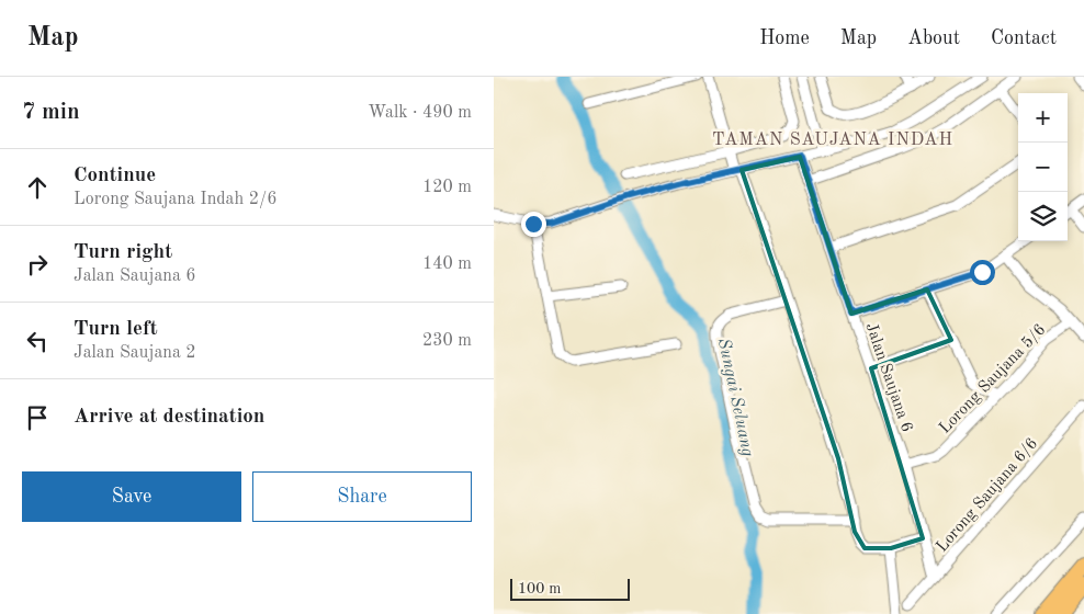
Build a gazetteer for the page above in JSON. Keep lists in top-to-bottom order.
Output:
{
  "streets": {
    "street": ["Jalan Saujana 6", "Lorong Saujana 5/6", "Lorong Saujana 6/6"]
  },
  "crossings": [
    ["Jalan Saujana 6", "Lorong Saujana 5/6"],
    ["Jalan Saujana 6", "Lorong Saujana 6/6"]
  ],
  "districts": ["TAMAN SAUJANA INDAH"],
  "water": ["Sungai Seluang"],
  "scale_bar": "100 m",
  "page": {
    "header": "Map",
    "nav": [
      "Home",
      "Map",
      "About",
      "Contact"
    ],
    "heading": ["7 min", "Walk · 490 m"],
    "map_buttons": ["+", "−"],
    "list": [
      ["Continue", "Lorong Saujana Indah 2/6", "120 m"],
      ["Turn right", "Jalan Saujana 6", "140 m"],
      ["Turn left", "Jalan Saujana 2", "230 m"],
      "Arrive at destination"
    ],
    "buttons": ["Save", "Share"],
    "scale": "100 m"
  }
}
